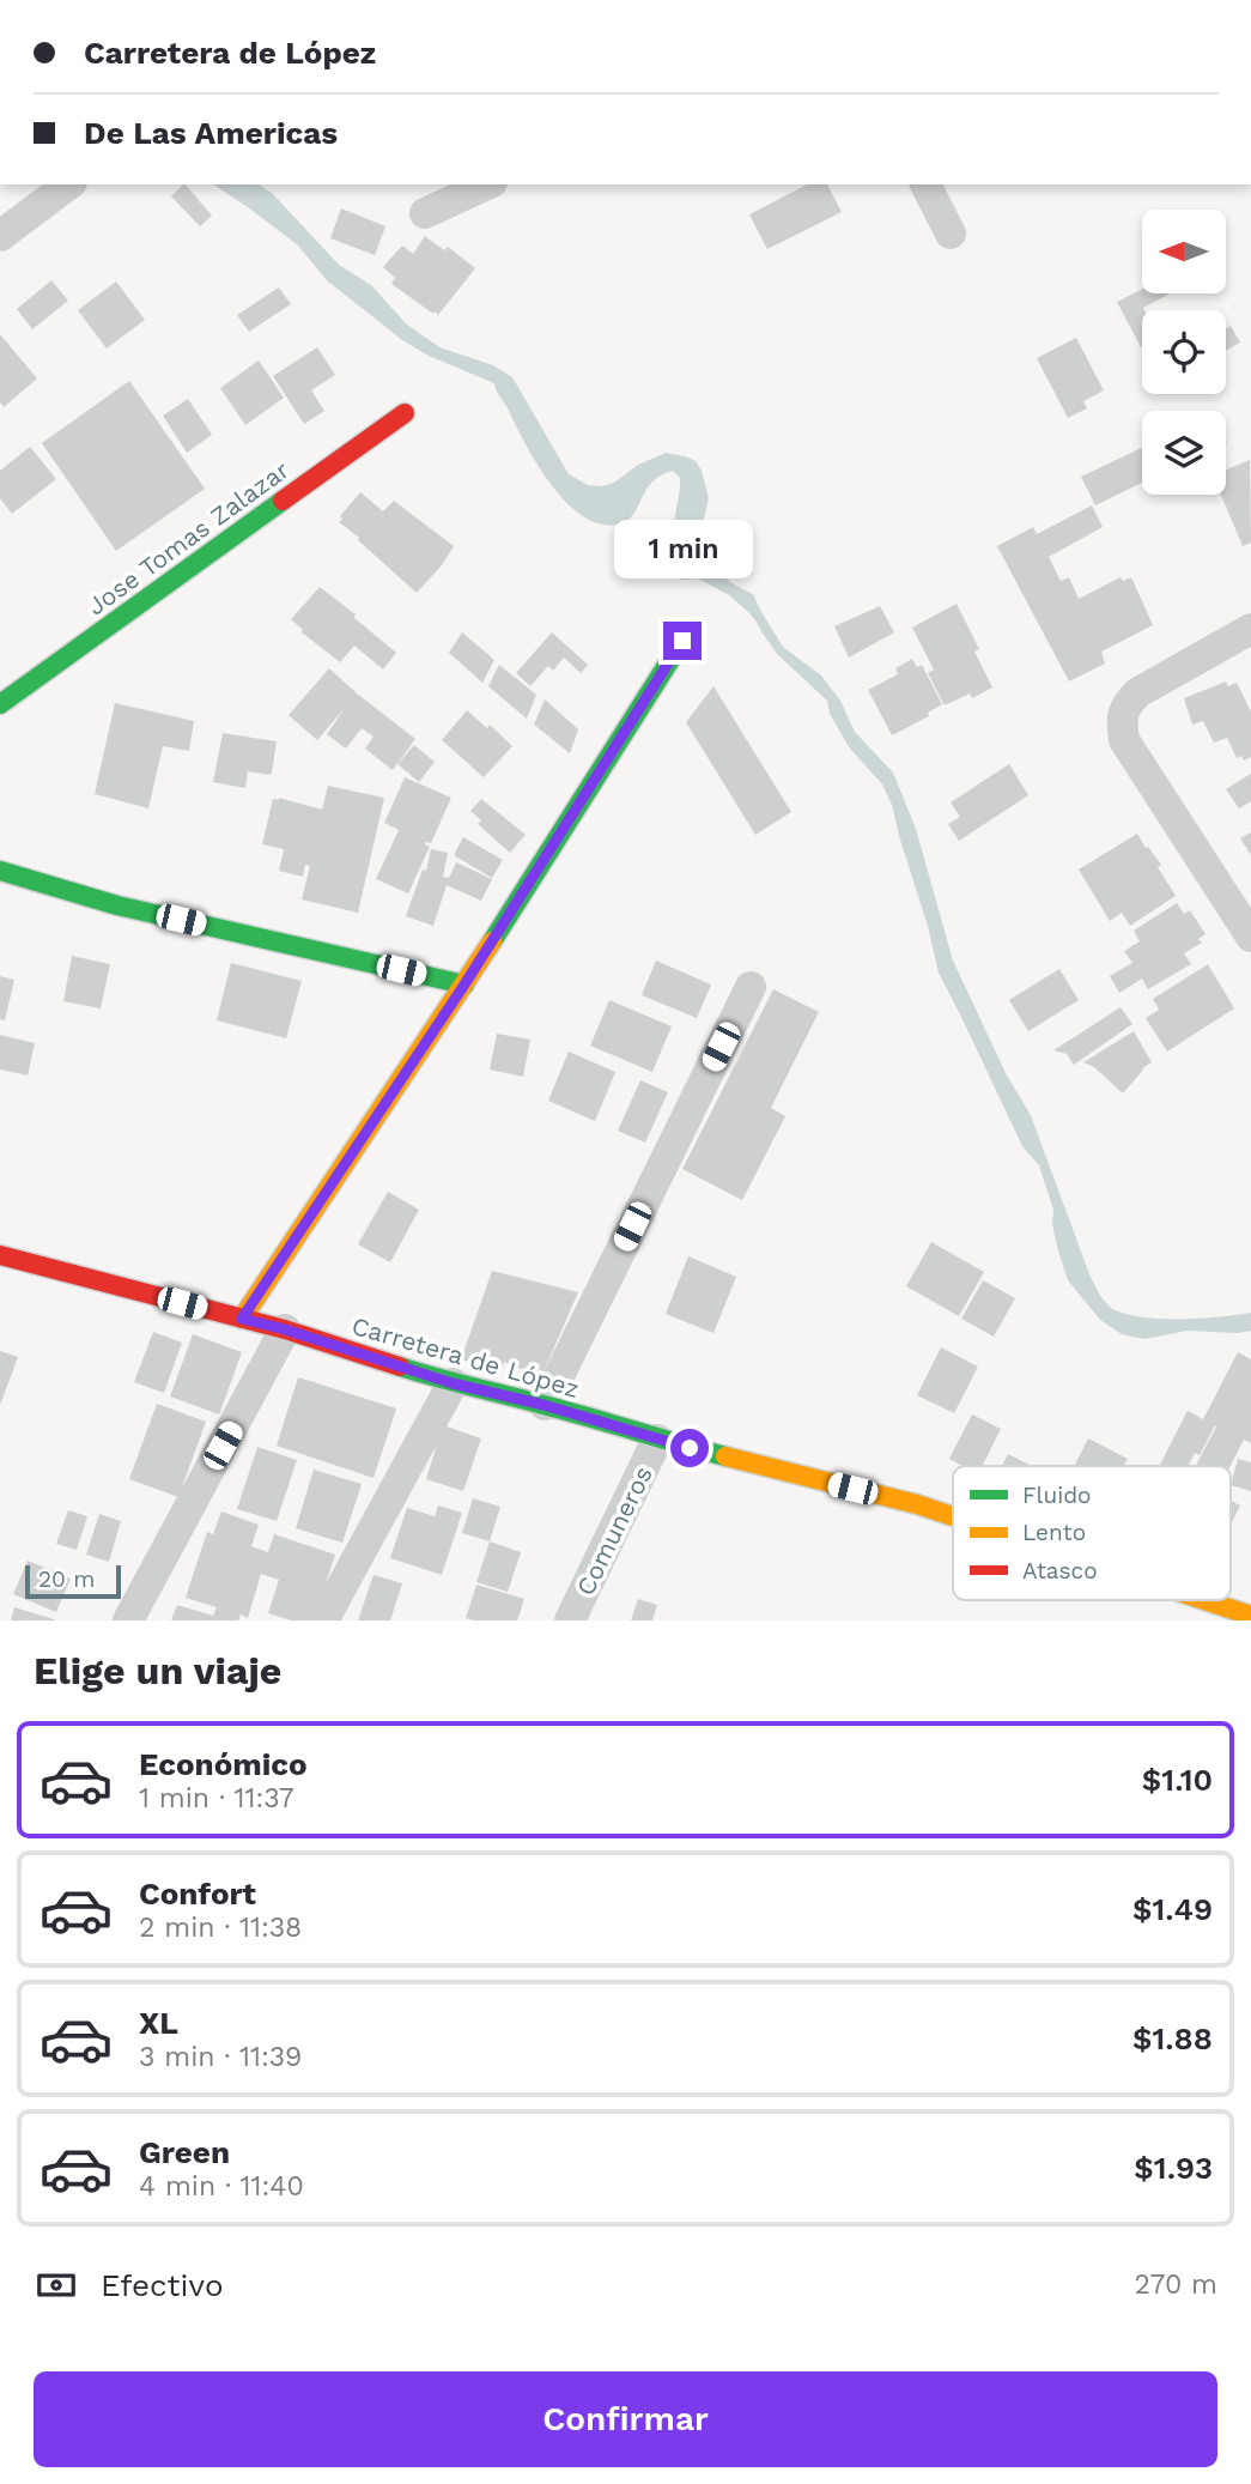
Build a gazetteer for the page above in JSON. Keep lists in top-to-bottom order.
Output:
{
  "streets": {
    "street": ["Jose Tomas Zalazar", "Carretera de López", "Comuneros"]
  },
  "crossings": [
    ["Carretera de López", "Comuneros"]
  ],
  "legend": ["Fluido", "Lento", "Atasco"],
  "scale_bar": "20 m",
  "north": "left",
  "page": {
    "banner": ["Carretera de López", "De Las Americas"],
    "bubble": "1 min",
    "scale": "20 m",
    "heading": "Elige un viaje",
    "list": [
      {
        "name": "Económico",
        "note": "1 min · 11:37",
        "value": "$1.10"
      },
      {
        "name": "Confort",
        "note": "2 min · 11:38",
        "value": "$1.49"
      },
      {
        "name": "XL",
        "note": "3 min · 11:39",
        "value": "$1.88"
      },
      {
        "name": "Green",
        "note": "4 min · 11:40",
        "value": "$1.93"
      }
    ],
    "pay": ["Efectivo", "270 m"],
    "buttons": "Confirmar"
  }
}
